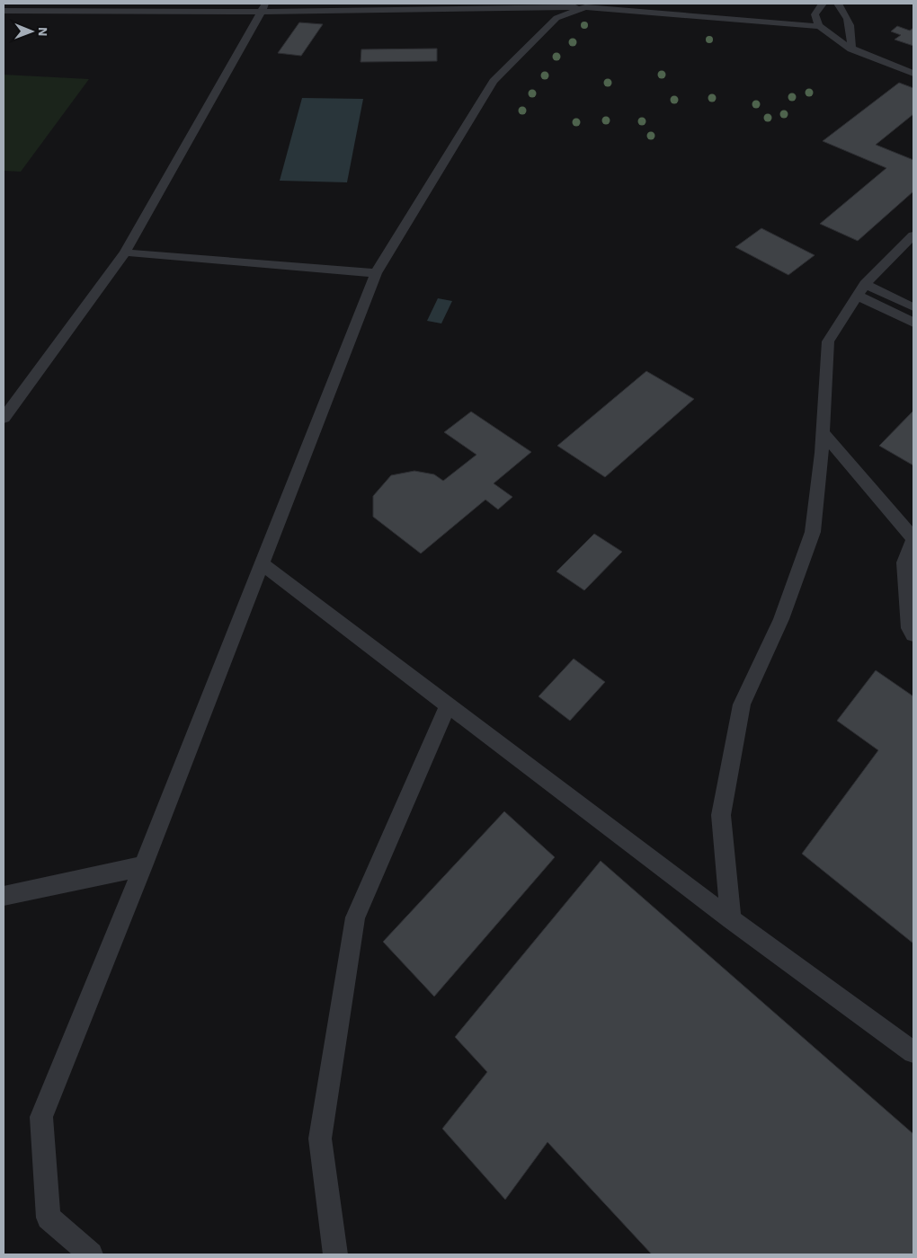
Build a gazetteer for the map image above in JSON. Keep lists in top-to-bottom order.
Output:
{
  "north": "right"
}
